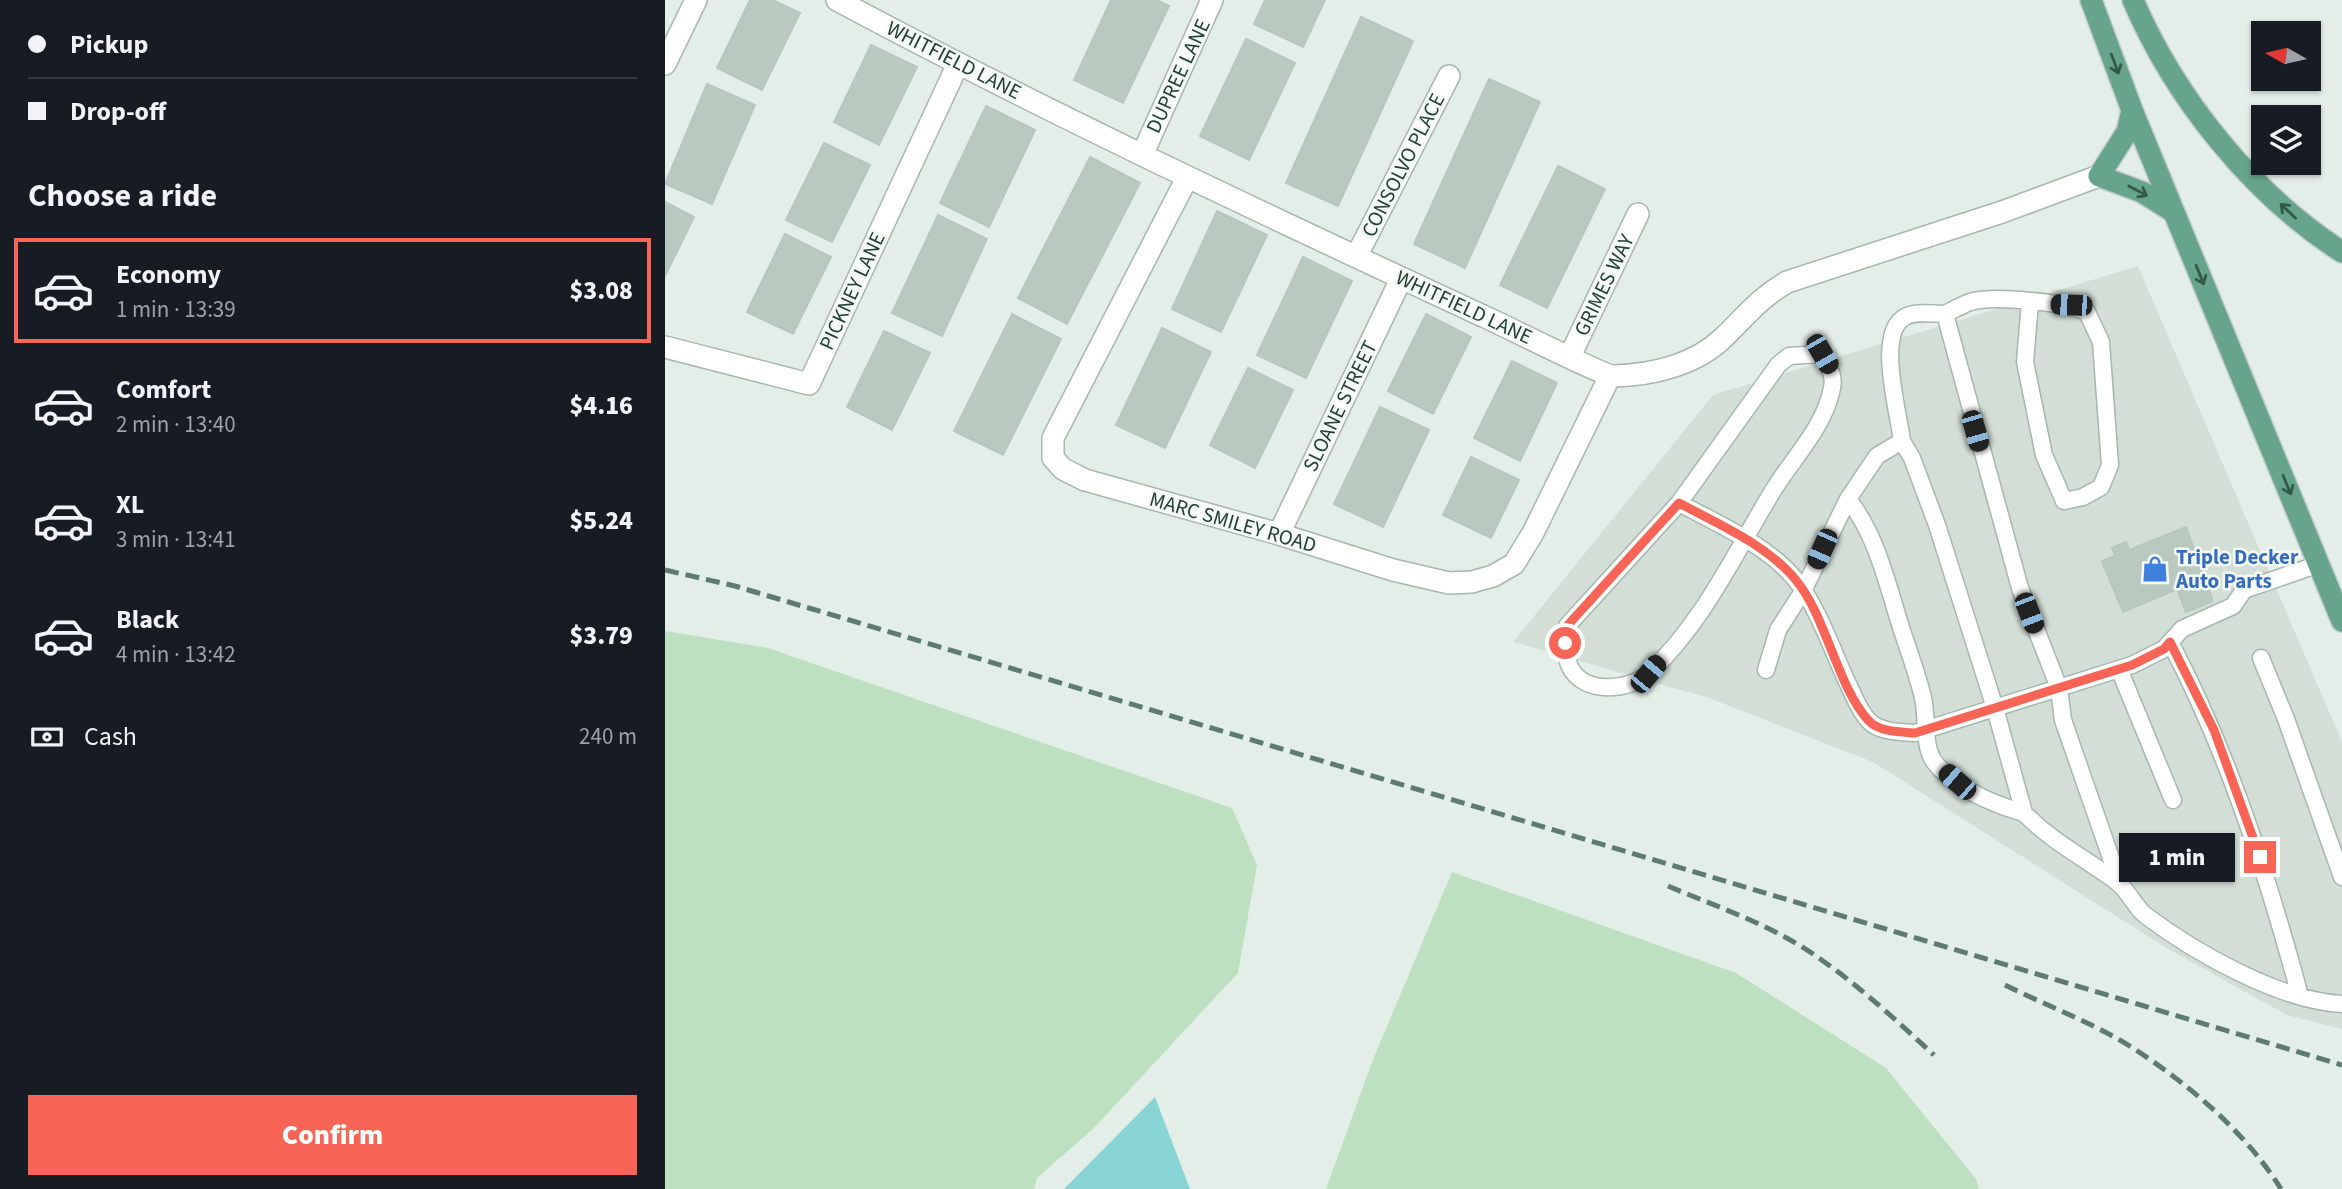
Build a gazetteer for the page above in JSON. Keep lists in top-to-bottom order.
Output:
{
  "streets": {
    "street": [
      "WHITFIELD LANE",
      "DUPREE LANE",
      "CONSOLVO PLACE",
      "GRIMES WAY",
      "PICKNEY LANE",
      "SLOANE STREET",
      "MARC SMILEY ROAD"
    ]
  },
  "crossings": [
    ["WHITFIELD LANE", "DUPREE LANE"],
    ["WHITFIELD LANE", "CONSOLVO PLACE"],
    ["WHITFIELD LANE", "GRIMES WAY"],
    ["WHITFIELD LANE", "PICKNEY LANE"],
    ["WHITFIELD LANE", "SLOANE STREET"],
    ["WHITFIELD LANE", "MARC SMILEY ROAD"],
    ["SLOANE STREET", "MARC SMILEY ROAD"]
  ],
  "places": {
    "shop": ["Triple Decker Auto Parts"]
  },
  "north": "left",
  "page": {
    "banner": ["Pickup", "Drop-off"],
    "heading": "Choose a ride",
    "list": [
      {
        "name": "Economy",
        "note": "1 min · 13:39",
        "value": "$3.08"
      },
      {
        "name": "Comfort",
        "note": "2 min · 13:40",
        "value": "$4.16"
      },
      {
        "name": "XL",
        "note": "3 min · 13:41",
        "value": "$5.24"
      },
      {
        "name": "Black",
        "note": "4 min · 13:42",
        "value": "$3.79"
      }
    ],
    "pay": ["Cash", "240 m"],
    "bubble": "1 min",
    "buttons": "Confirm"
  }
}
